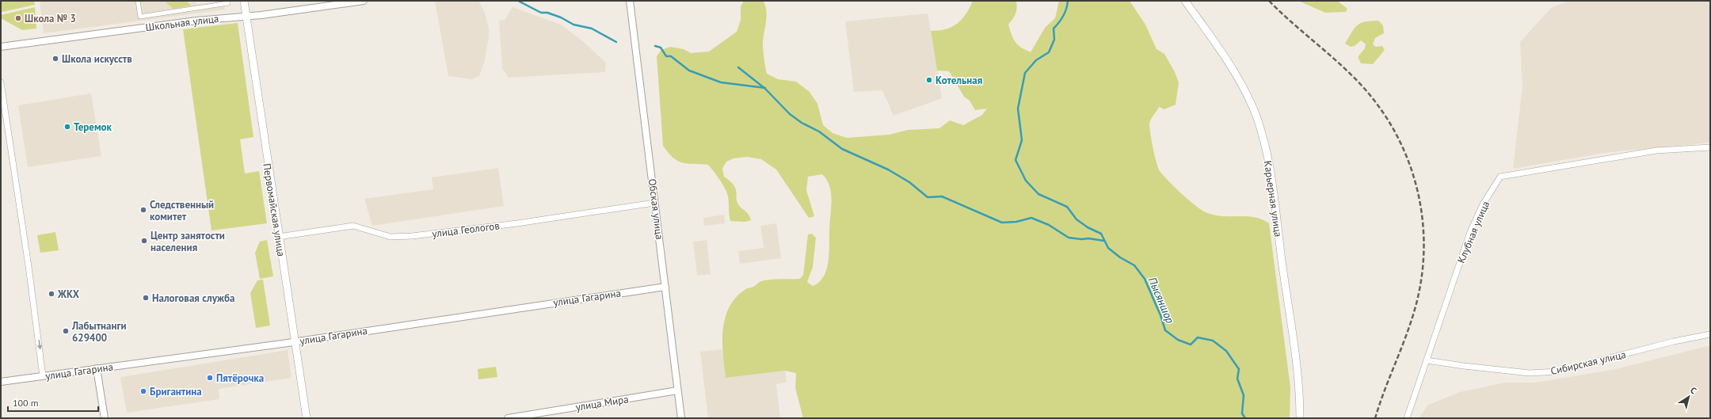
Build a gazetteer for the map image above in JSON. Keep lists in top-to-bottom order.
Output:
{
  "streets": {
    "main road": ["Карьерная улица", "Первомайская улица"],
    "street": [
      "Школьная улица",
      "Обская улица",
      "улица Геологов",
      "Клубная улица",
      "улица Гагарина",
      "Сибирская улица",
      "улица Мира"
    ]
  },
  "crossings": [
    ["Школьная улица", "Первомайская улица"],
    ["Обская улица", "улица Геологов"],
    ["Обская улица", "улица Гагарина"],
    ["Обская улица", "улица Мира"],
    ["Первомайская улица", "улица Геологов"],
    ["Первомайская улица", "улица Гагарина"],
    ["Клубная улица", "Сибирская улица"]
  ],
  "water": ["Пысяншор"],
  "places": [
    "Школа № 3",
    "Школа искусств",
    "Котельная",
    "Теремок",
    "Следственный комитет",
    "Центр занятости населения",
    "ЖКХ",
    "Налоговая служба",
    "Лабытнанги 629400",
    "Пятёрочка",
    "Бригантина"
  ],
  "scale_bar": "100 m",
  "north": "top right"
}
